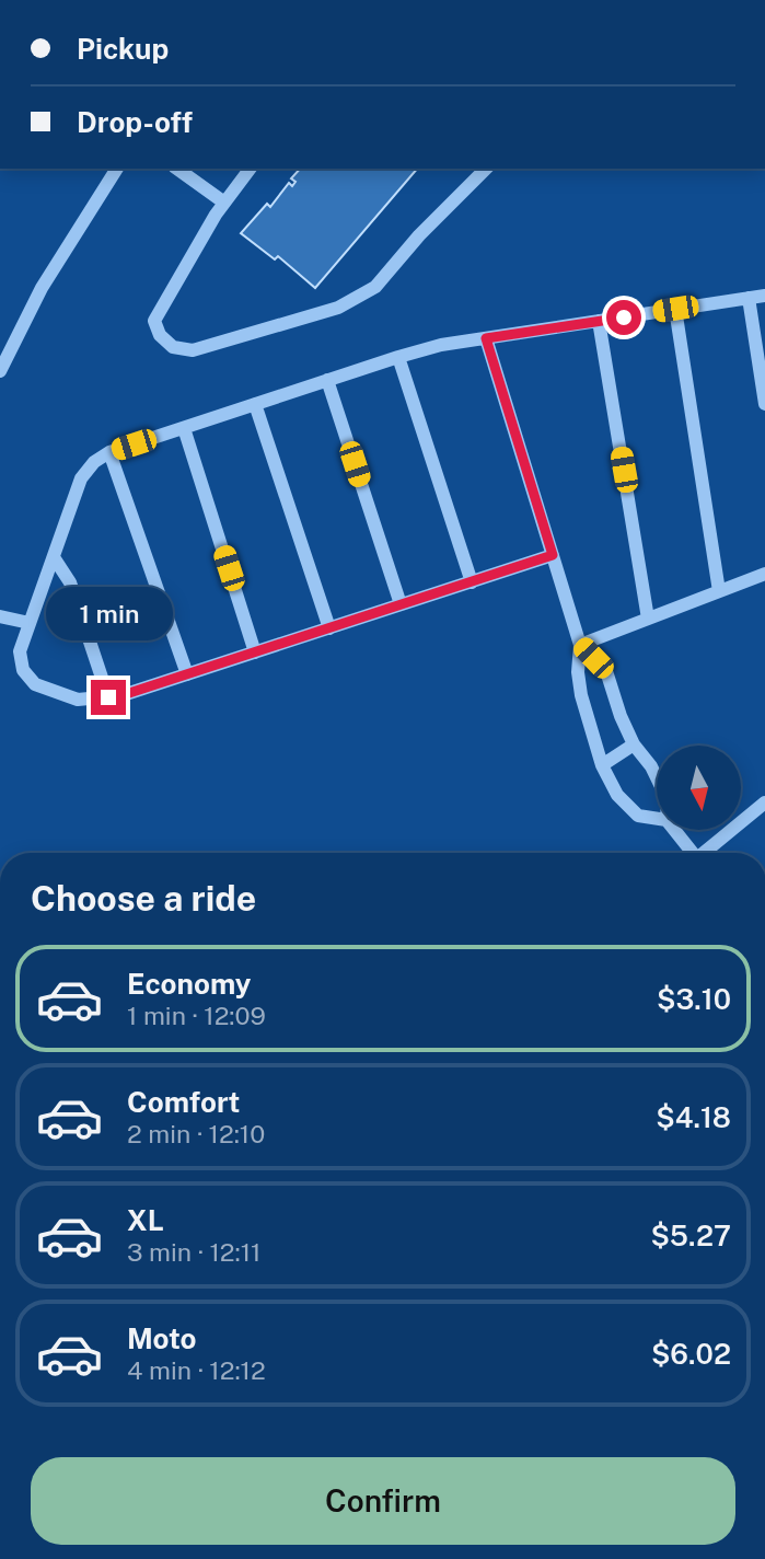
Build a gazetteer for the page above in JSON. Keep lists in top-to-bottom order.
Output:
{
  "north": "bottom",
  "page": {
    "banner": ["Pickup", "Drop-off"],
    "bubble": "1 min",
    "heading": "Choose a ride",
    "list": [
      {
        "name": "Economy",
        "note": "1 min · 12:09",
        "value": "$3.10"
      },
      {
        "name": "Comfort",
        "note": "2 min · 12:10",
        "value": "$4.18"
      },
      {
        "name": "XL",
        "note": "3 min · 12:11",
        "value": "$5.27"
      },
      {
        "name": "Moto",
        "note": "4 min · 12:12",
        "value": "$6.02"
      }
    ],
    "buttons": "Confirm"
  }
}
